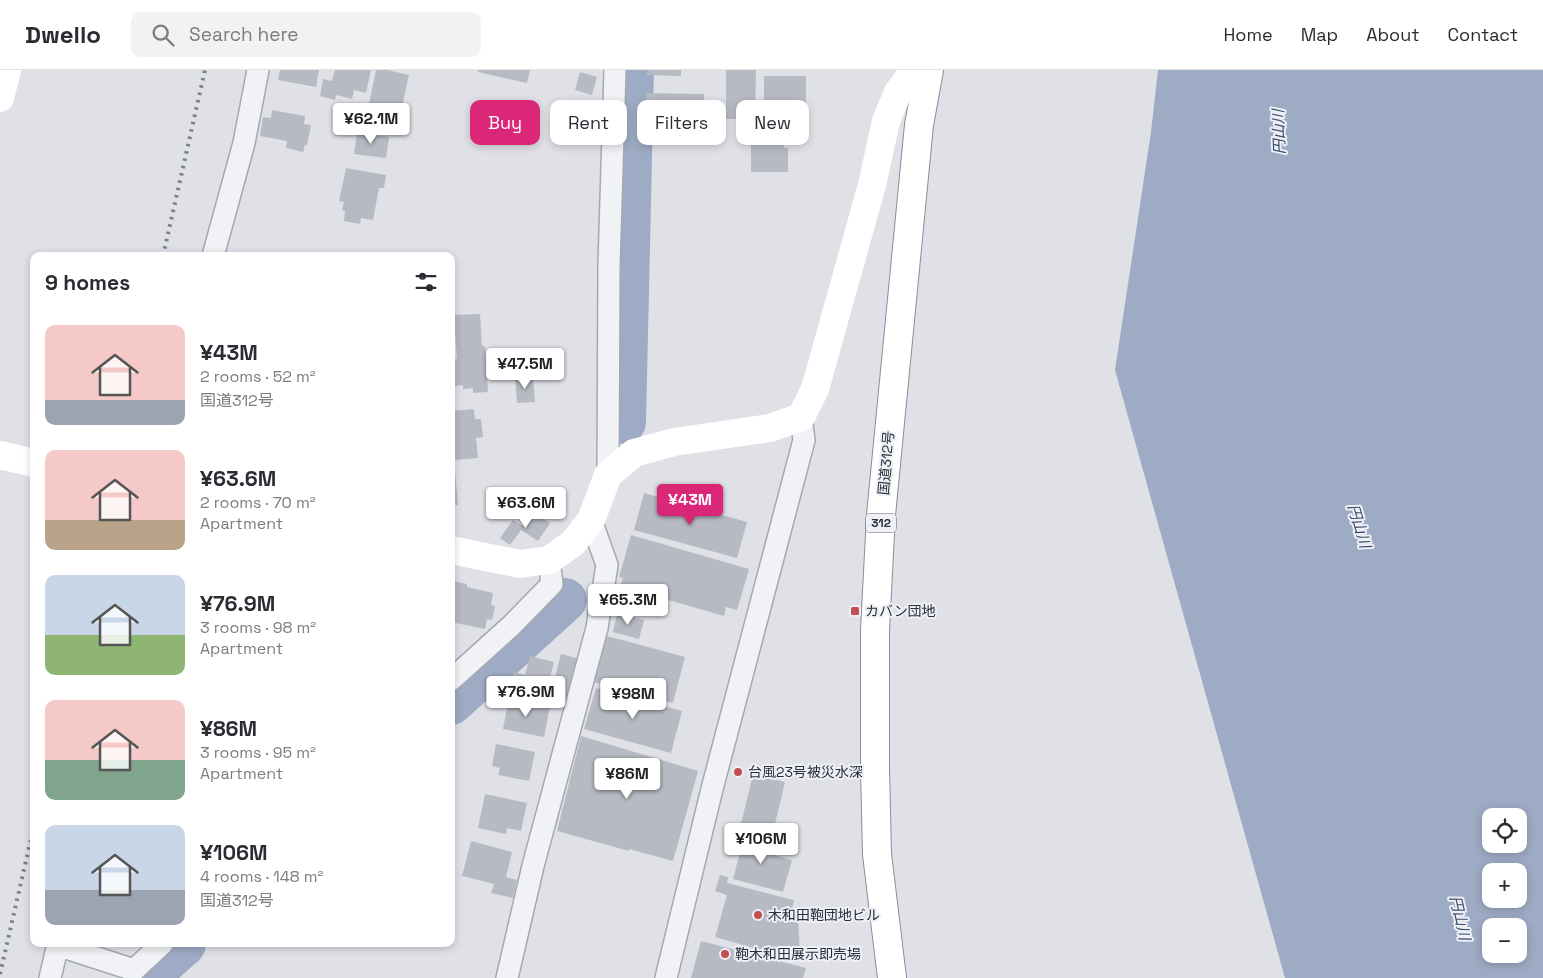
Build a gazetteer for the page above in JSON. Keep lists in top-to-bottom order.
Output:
{
  "streets": {
    "main road": ["国道312号", "312"]
  },
  "water": ["円山川"],
  "places": {
    "transit": ["カバン団地"],
    "other": ["台風23号被災水深", "木和田鞄団地ビル", "鞄木和田展示即売場"]
  },
  "page": {
    "header": "Dwello",
    "search": "Search here",
    "nav": [
      "Home",
      "Map",
      "About",
      "Contact"
    ],
    "chip": [
      "Buy",
      "Rent",
      "Filters",
      "New"
    ],
    "price": [
      "¥62.1M",
      "¥47.5M",
      "¥43M",
      "¥63.6M",
      "¥65.3M",
      "¥76.9M",
      "¥98M",
      "¥86M",
      "¥106M"
    ],
    "heading": "9 homes",
    "list": [
      {
        "name": "¥43M",
        "note": "2 rooms · 52 m² · 国道312号"
      },
      {
        "name": "¥63.6M",
        "note": "2 rooms · 70 m² · Apartment"
      },
      {
        "name": "¥76.9M",
        "note": "3 rooms · 98 m² · Apartment"
      },
      {
        "name": "¥86M",
        "note": "3 rooms · 95 m² · Apartment"
      },
      {
        "name": "¥106M",
        "note": "4 rooms · 148 m² · 国道312号"
      }
    ],
    "map_buttons": ["+", "−"]
  }
}
